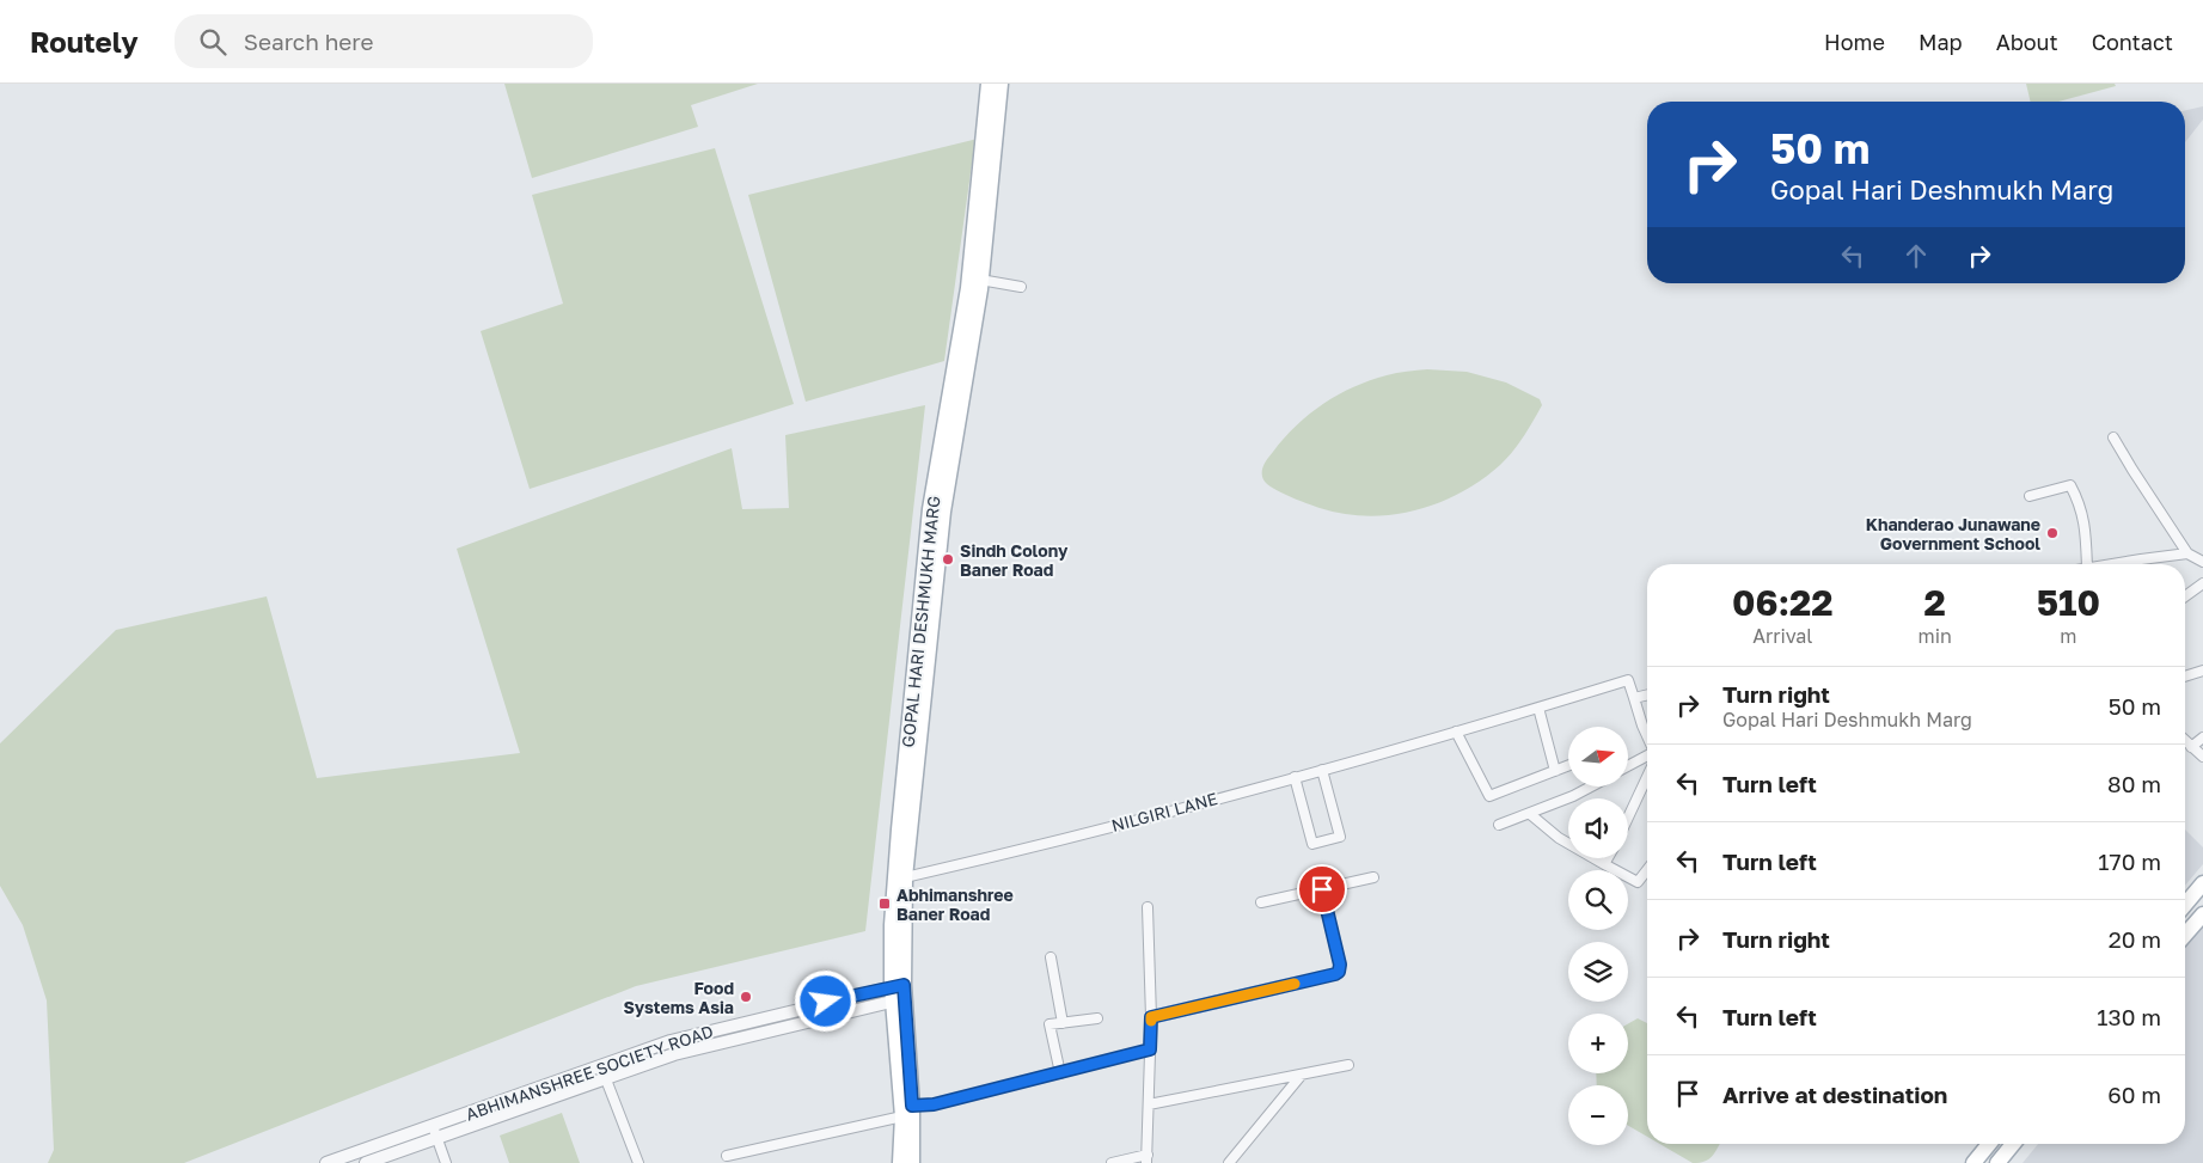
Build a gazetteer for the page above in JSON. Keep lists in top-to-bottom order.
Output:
{
  "streets": {
    "main road": ["GOPAL HARI DESHMUKH MARG"],
    "street": ["NILGIRI LANE", "ABHIMANSHREE SOCIETY ROAD"]
  },
  "crossings": [
    ["GOPAL HARI DESHMUKH MARG", "NILGIRI LANE"],
    ["GOPAL HARI DESHMUKH MARG", "ABHIMANSHREE SOCIETY ROAD"]
  ],
  "places": {
    "other": ["Khanderao Junawane Government School", "Sindh Colony Baner Road", "Food Systems Asia"],
    "transit": ["Abhimanshree Baner Road"]
  },
  "north": "right",
  "page": {
    "header": "Routely",
    "search": "Search here",
    "nav": [
      "Home",
      "Map",
      "About",
      "Contact"
    ],
    "turn": ["50 m", "Gopal Hari Deshmukh Marg"],
    "eta": [
      "06:22",
      "Arrival",
      "2",
      "min",
      "510",
      "m"
    ],
    "list": [
      {
        "name": "Turn right",
        "note": "Gopal Hari Deshmukh Marg",
        "value": "50 m"
      },
      {
        "name": "Turn left",
        "value": "80 m"
      },
      {
        "name": "Turn left",
        "value": "170 m"
      },
      {
        "name": "Turn right",
        "value": "20 m"
      },
      {
        "name": "Turn left",
        "value": "130 m"
      },
      {
        "name": "Arrive at destination",
        "value": "60 m"
      }
    ],
    "map_buttons": ["+", "−"]
  }
}
